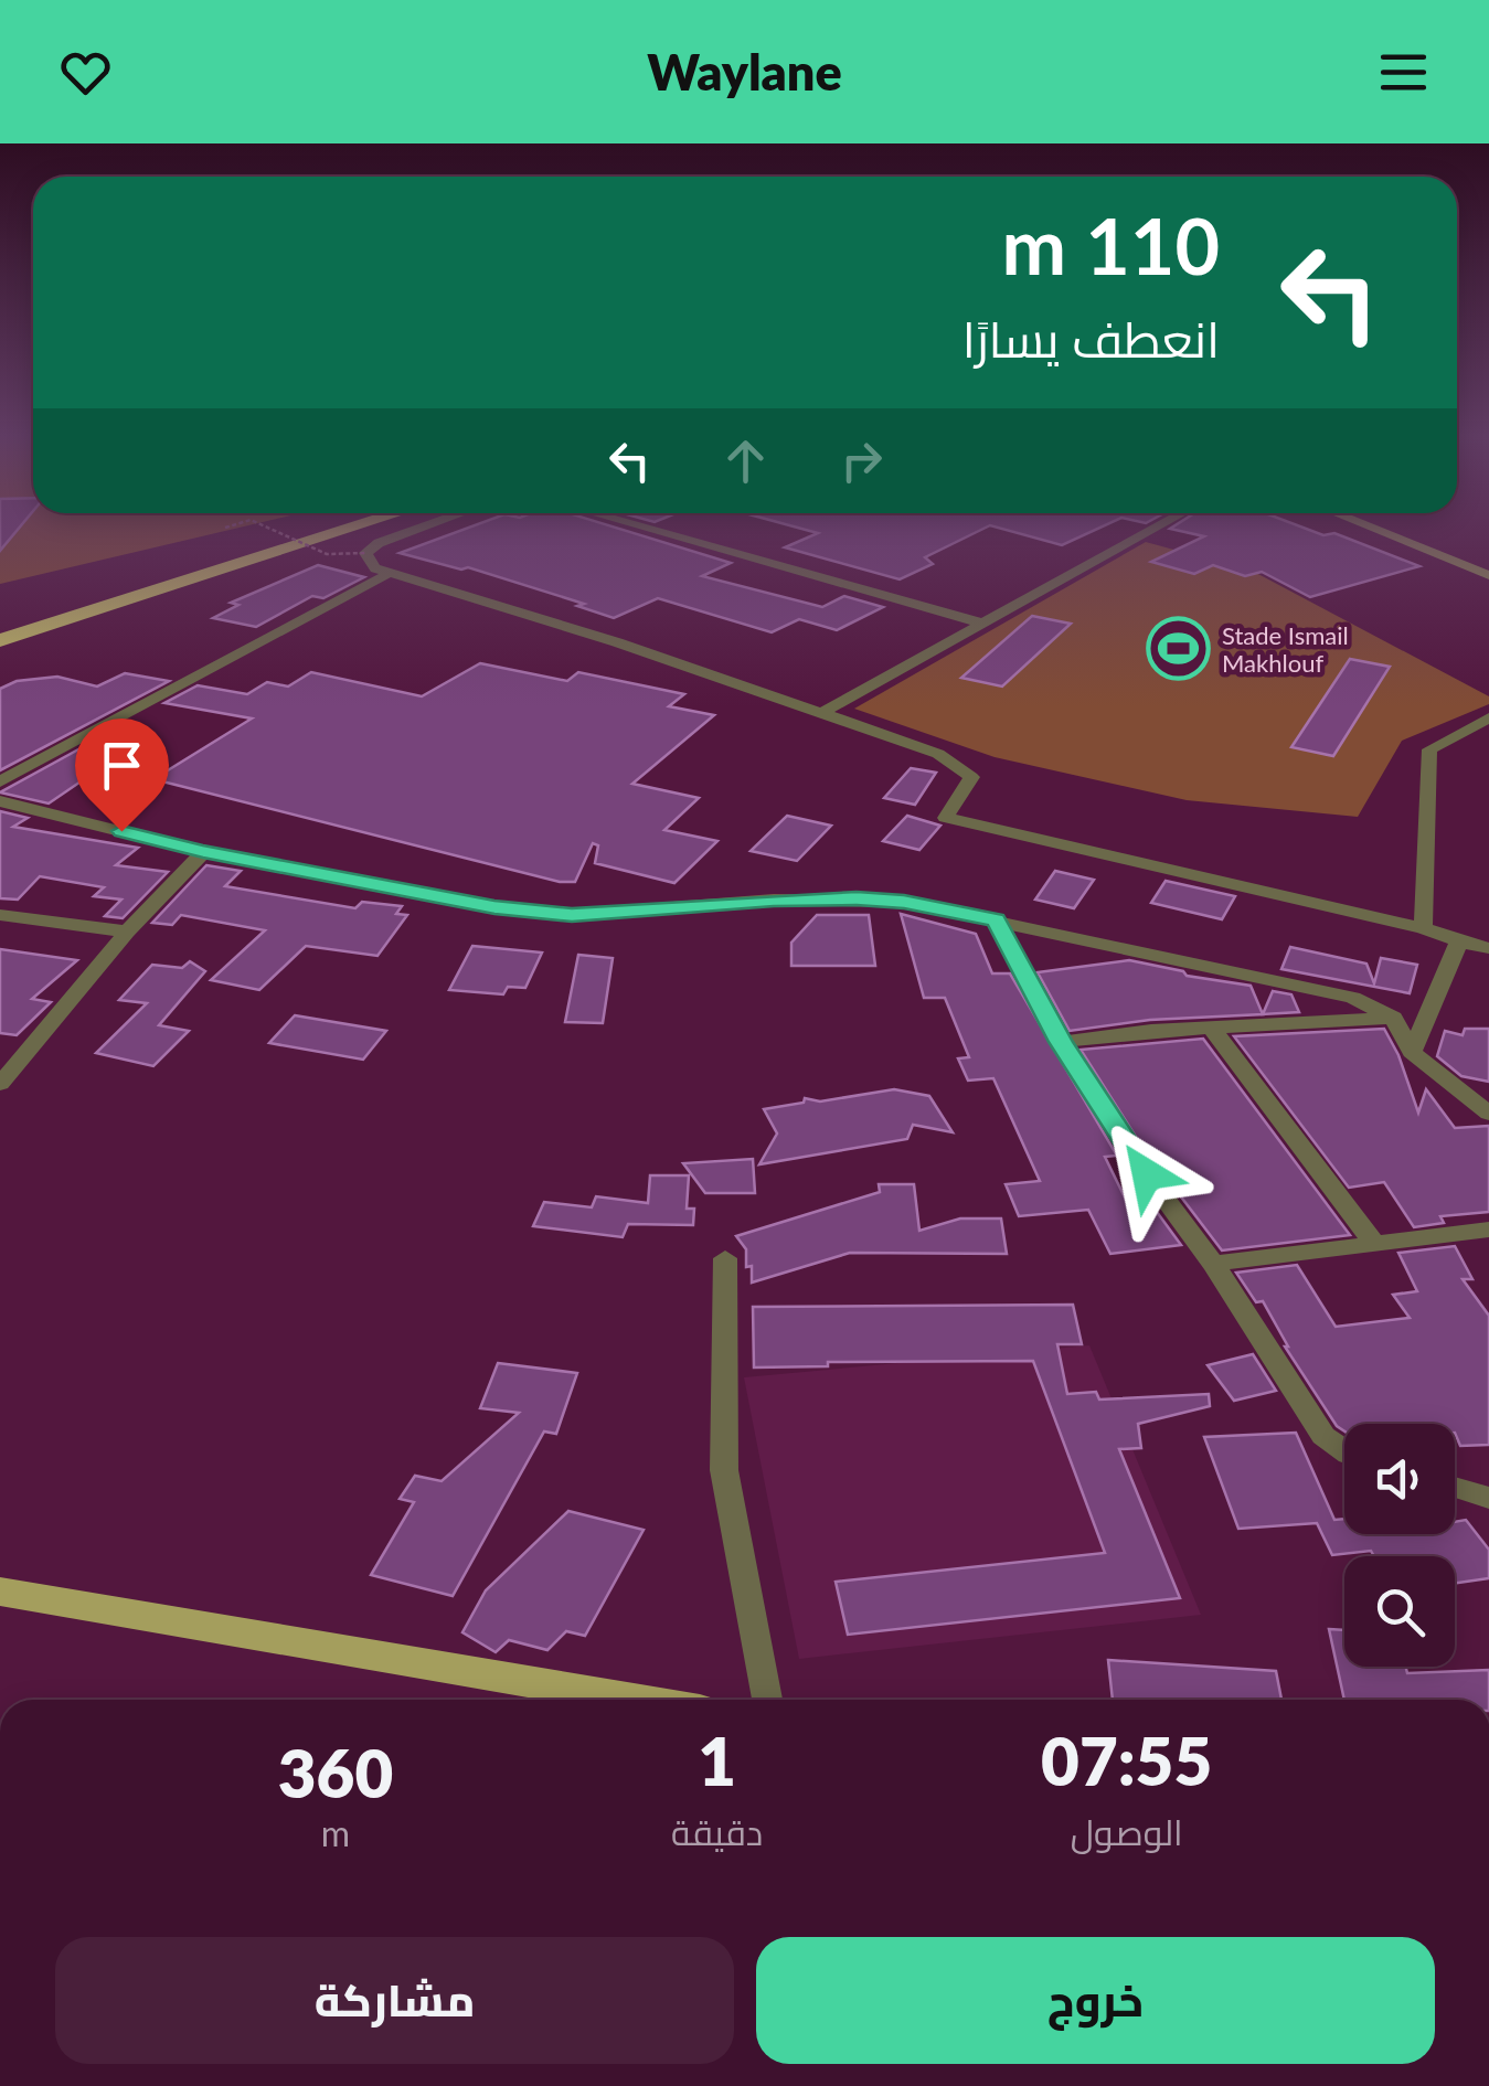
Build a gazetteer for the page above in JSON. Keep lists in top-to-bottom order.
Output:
{
  "places": {
    "sports": ["Stade Ismail Makhlouf"]
  },
  "page": {
    "header": "Waylane",
    "turn": ["110 m", "انعطف يسارًا"],
    "eta": [
      "07:55",
      "الوصول",
      "1",
      "دقيقة",
      "360",
      "m"
    ],
    "buttons": ["خروج", "مشاركة"]
  }
}
